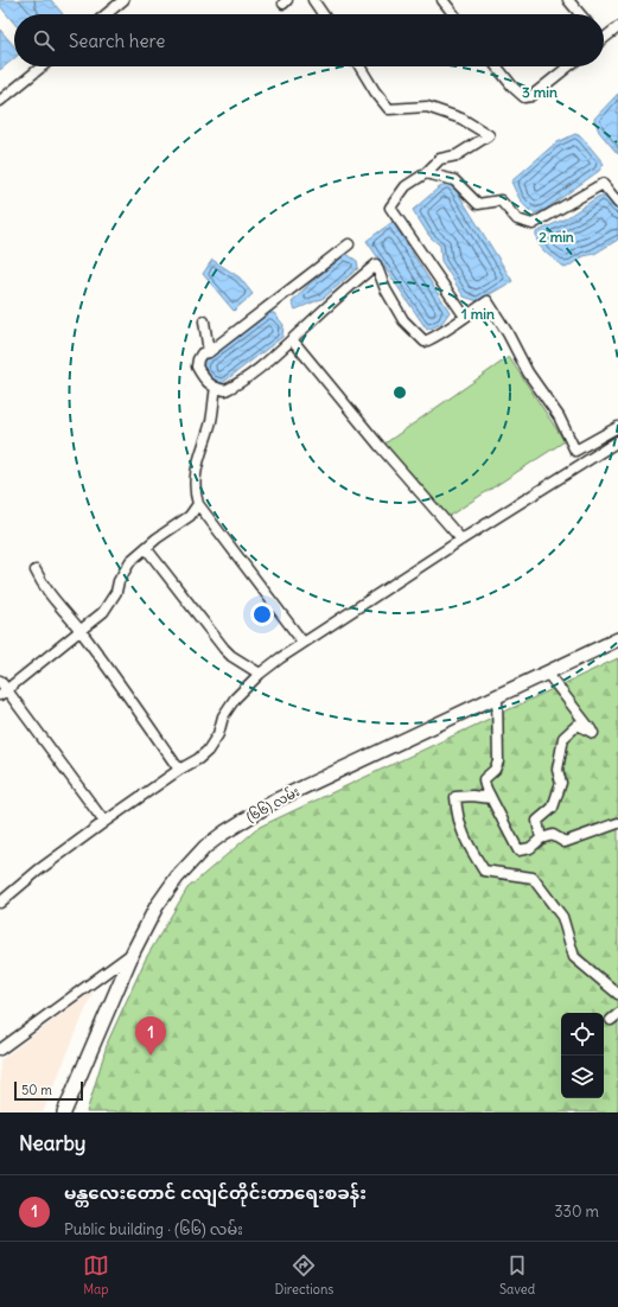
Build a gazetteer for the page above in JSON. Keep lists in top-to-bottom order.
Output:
{
  "streets": {
    "street": ["(၆၆) လမ်း"]
  },
  "scale_bar": "50 m",
  "page": {
    "search": "Search here",
    "pins": "1",
    "scale": "50 m",
    "heading": "Nearby",
    "list": [
      {
        "mark": "1",
        "name": "မန္တလေးတောင် ငလျင်တိုင်းတာရေးစခန်း",
        "note": "Public building · (၆၆) လမ်း",
        "value": "330 m"
      }
    ],
    "nav": ["Map", "Directions", "Saved"]
  },
  "rings": ["3 min", "2 min", "1 min"]
}
